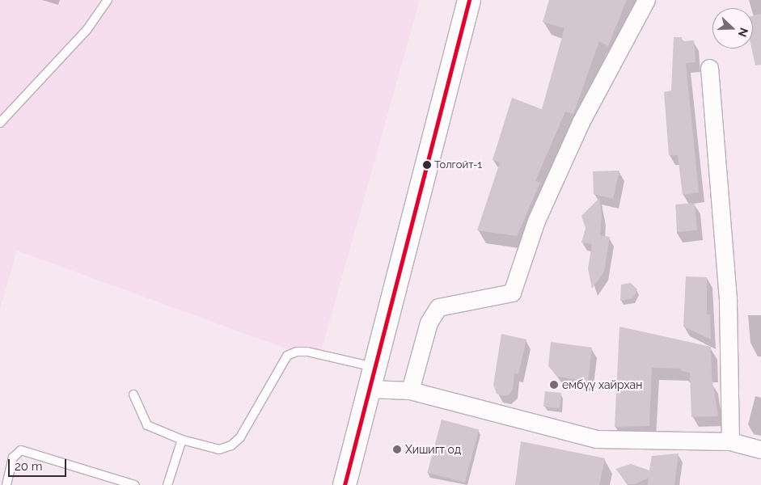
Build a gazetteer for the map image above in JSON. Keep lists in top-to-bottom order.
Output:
{
  "places": ["Толгойт-1", "ембүү хайрхан", "Хишигт од"],
  "scale_bar": "20 m",
  "north": "right"
}
